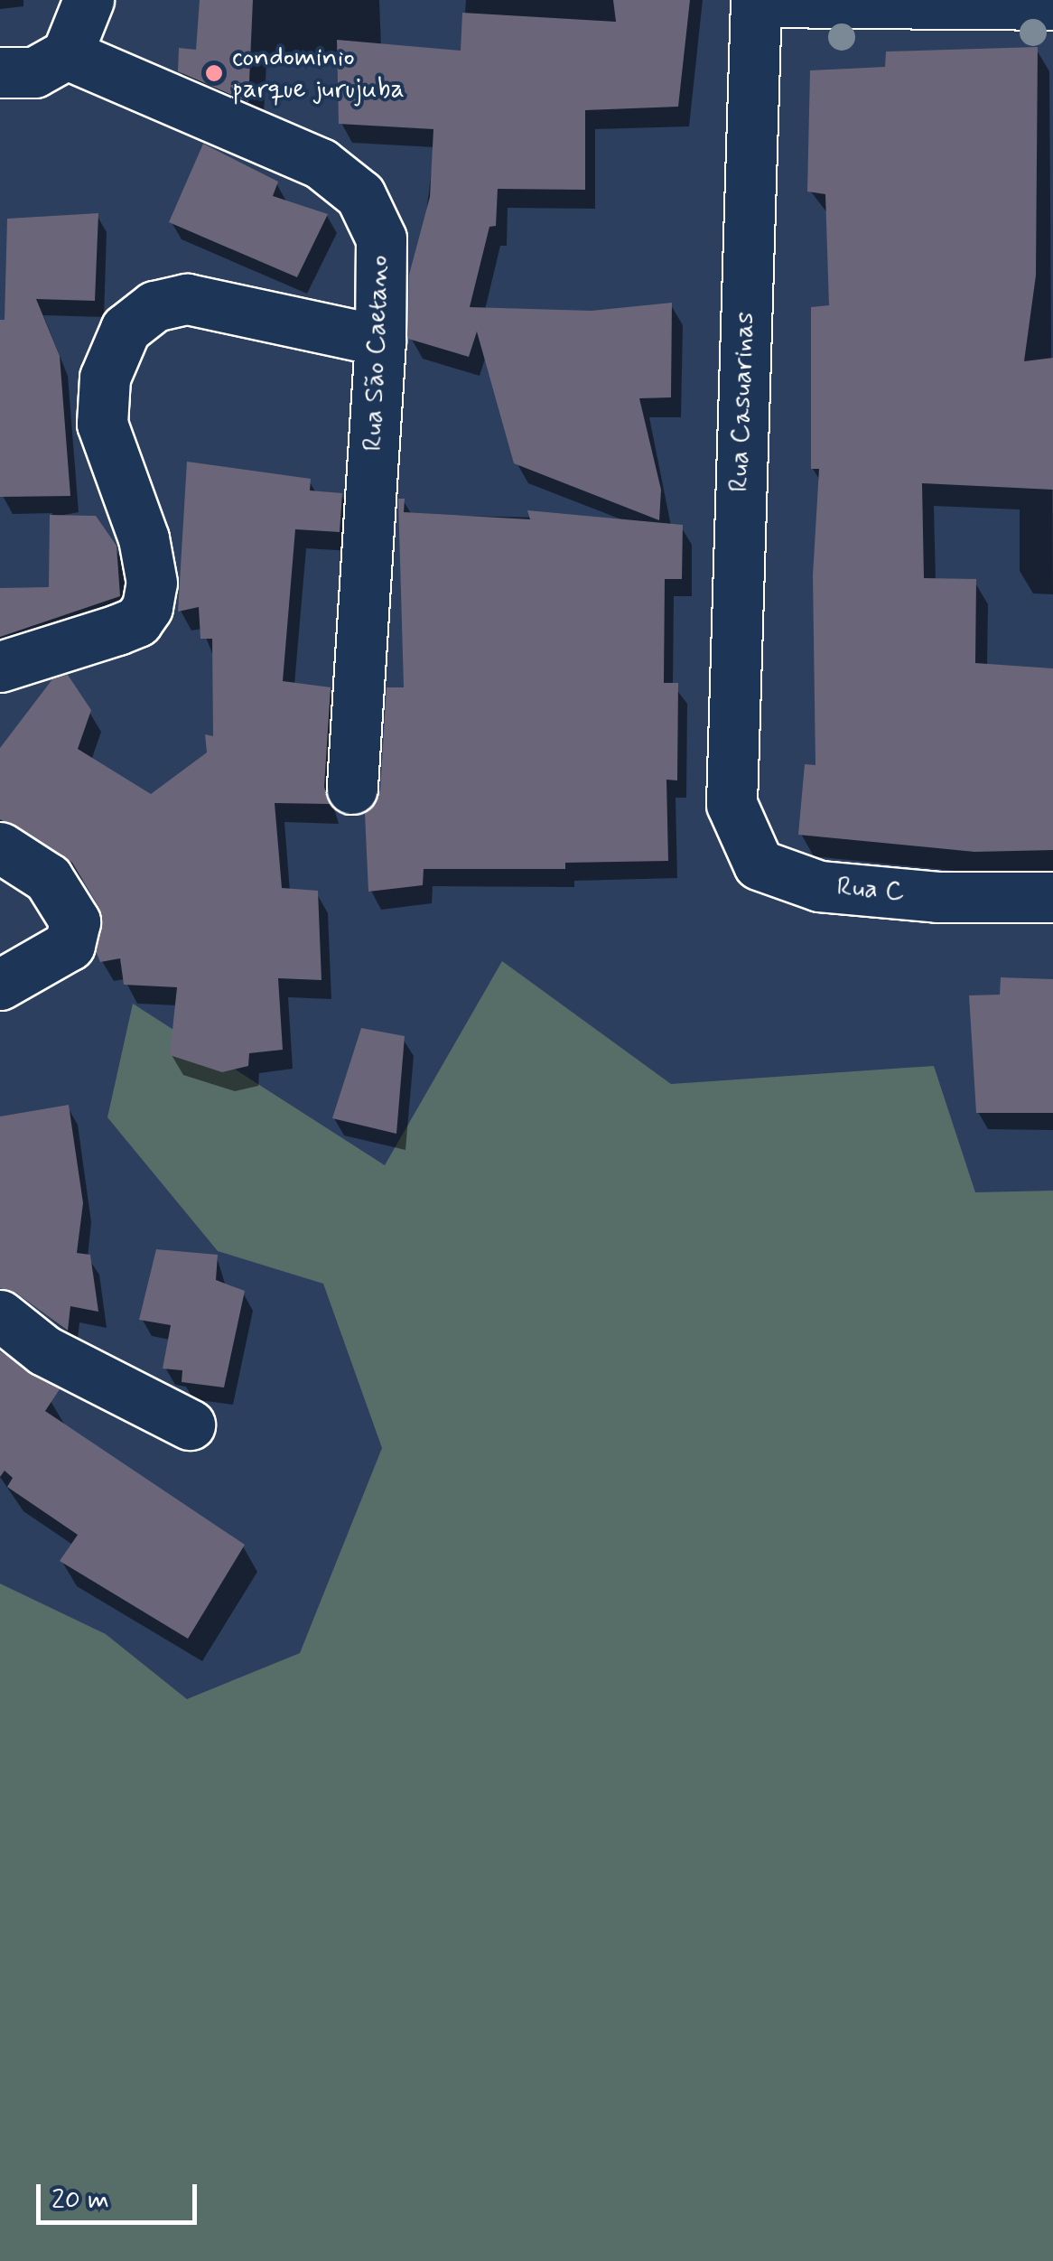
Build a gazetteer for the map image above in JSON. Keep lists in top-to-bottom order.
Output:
{
  "streets": {
    "street": ["Rua São Caetano", "Rua Casuarinas", "Rua C"]
  },
  "crossings": [
    ["Rua Casuarinas", "Rua C"]
  ],
  "places": ["condominio parque jurujuba"],
  "scale_bar": "20 m"
}
